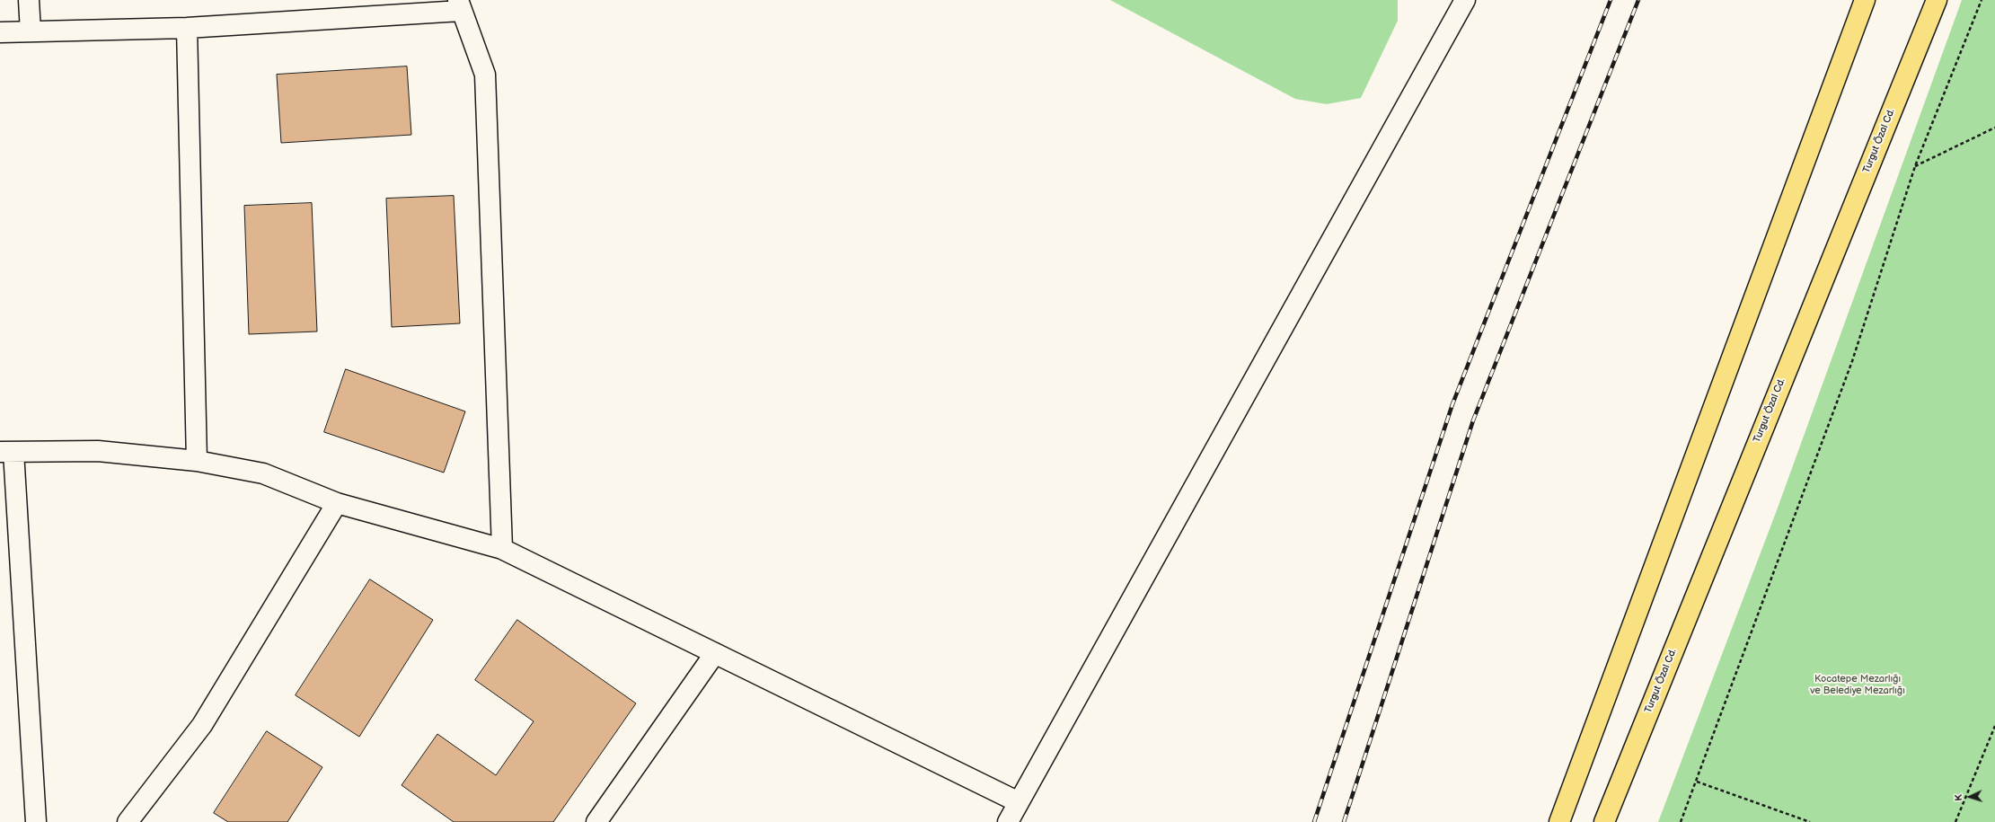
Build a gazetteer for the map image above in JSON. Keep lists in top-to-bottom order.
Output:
{
  "streets": {
    "main road": ["Turgut Özal Cd."]
  },
  "parks": ["Kocatepe Mezarlığı ve Belediye Mezarlığı"],
  "north": "left"
}
